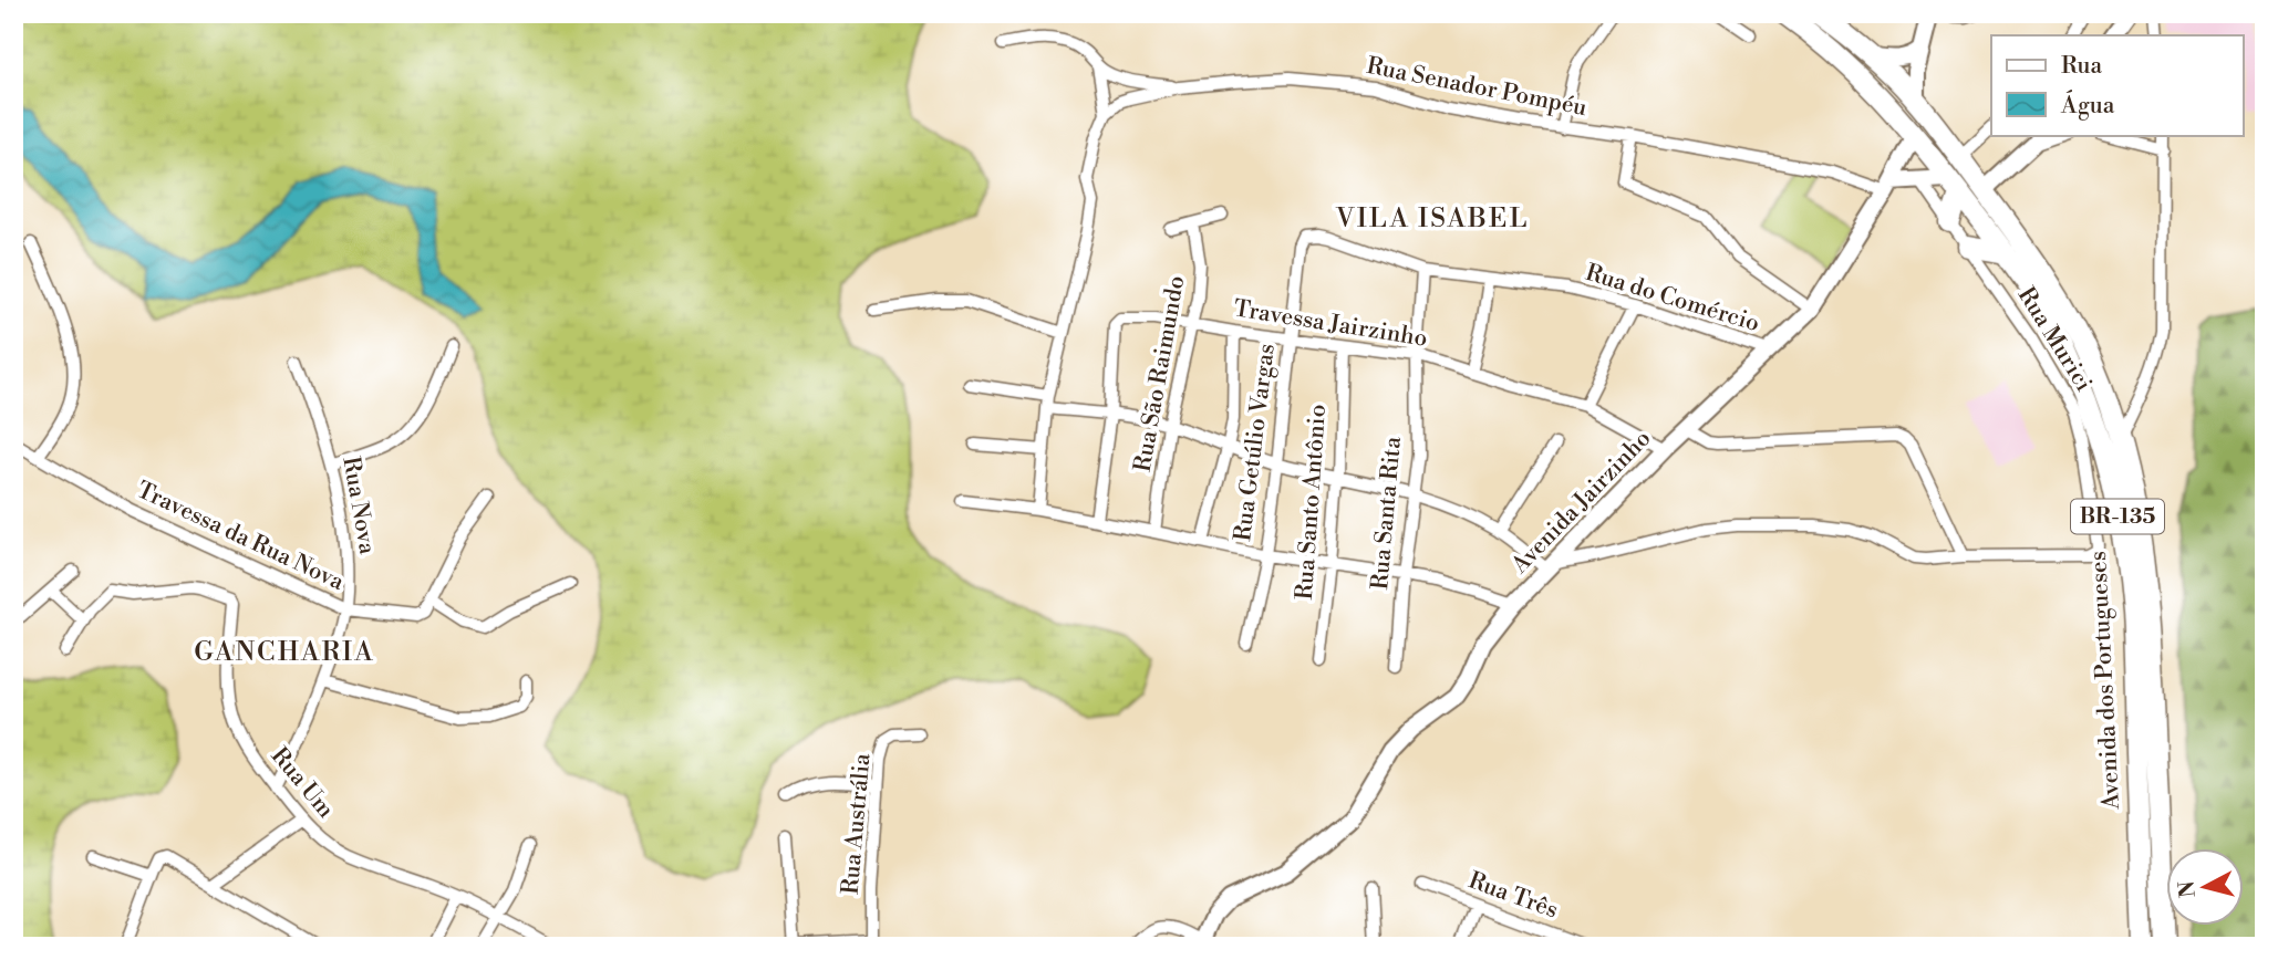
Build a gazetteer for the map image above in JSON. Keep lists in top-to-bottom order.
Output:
{
  "streets": {
    "highway": ["BR-135", "Avenida dos Portugueses"],
    "street": [
      "Rua Senador Pompéu",
      "Rua do Comércio",
      "Travessa Jairzinho",
      "Rua Murici",
      "Rua São Raimundo",
      "Rua Getúlio Vargas",
      "Rua Santo Antônio",
      "Avenida Jairzinho",
      "Rua Nova",
      "Rua Santa Rita",
      "Travessa da Rua Nova",
      "Rua Um",
      "Rua Austrália",
      "Rua Três"
    ]
  },
  "crossings": [
    ["Rua Senador Pompéu", "Avenida Jairzinho"],
    ["Rua do Comércio", "Rua Getúlio Vargas"],
    ["Rua do Comércio", "Avenida Jairzinho"],
    ["Rua do Comércio", "Rua Santa Rita"],
    ["Travessa Jairzinho", "Rua São Raimundo"],
    ["Travessa Jairzinho", "Rua Getúlio Vargas"],
    ["Travessa Jairzinho", "Rua Santo Antônio"],
    ["Travessa Jairzinho", "Avenida Jairzinho"],
    ["Travessa Jairzinho", "Rua Santa Rita"],
    ["Rua São Raimundo", "Avenida Jairzinho"],
    ["Rua Getúlio Vargas", "Avenida Jairzinho"],
    ["Rua Santo Antônio", "Avenida Jairzinho"],
    ["Avenida Jairzinho", "Rua Santa Rita"],
    ["Avenida Jairzinho", "Avenida dos Portugueses"],
    ["Rua Nova", "Travessa da Rua Nova"],
    ["Rua Nova", "Rua Um"]
  ],
  "districts": ["VILA ISABEL", "GANCHARIA"],
  "legend": ["Rua", "Água"],
  "north": "left"
}
